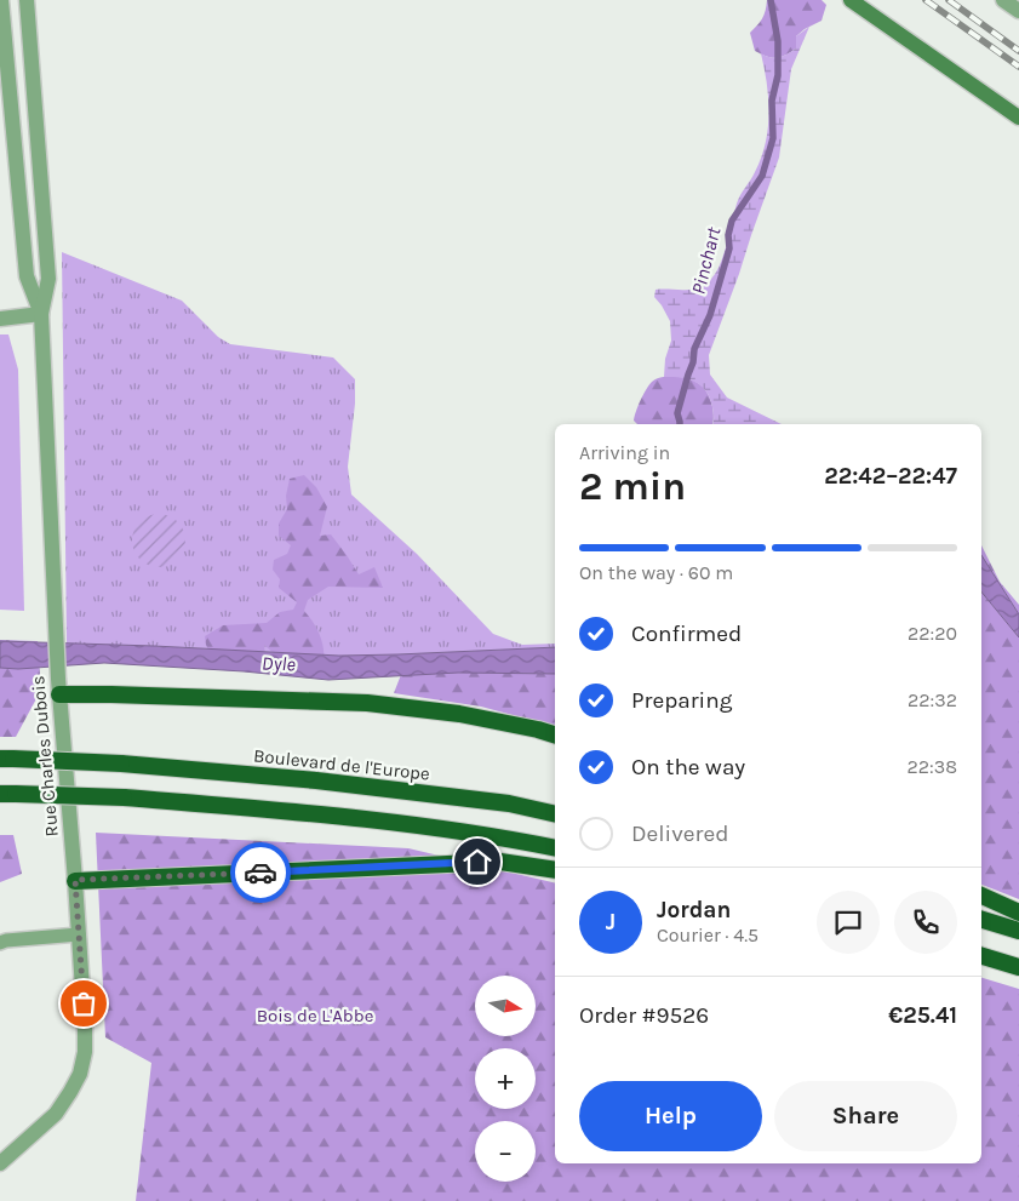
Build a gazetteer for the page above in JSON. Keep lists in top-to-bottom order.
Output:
{
  "streets": {
    "highway": ["Boulevard de l'Europe"],
    "street": ["Rue Charles Dubois"]
  },
  "water": ["Pinchart", "Dyle"],
  "parks": ["Bois de L'Abbe"],
  "north": "right",
  "page": {
    "heading": ["2 min", "Arriving in", "22:42–22:47"],
    "panel": [
      "Jordan",
      "Courier · 4.5",
      "Order #9526",
      "€25.41"
    ],
    "bar": "On the way · 60 m",
    "list": [
      ["Confirmed", "22:20"],
      ["Preparing", "22:32"],
      ["On the way", "22:38"],
      "Delivered"
    ],
    "round": "J",
    "map_buttons": ["+", "−"],
    "buttons": ["Help", "Share"]
  }
}
